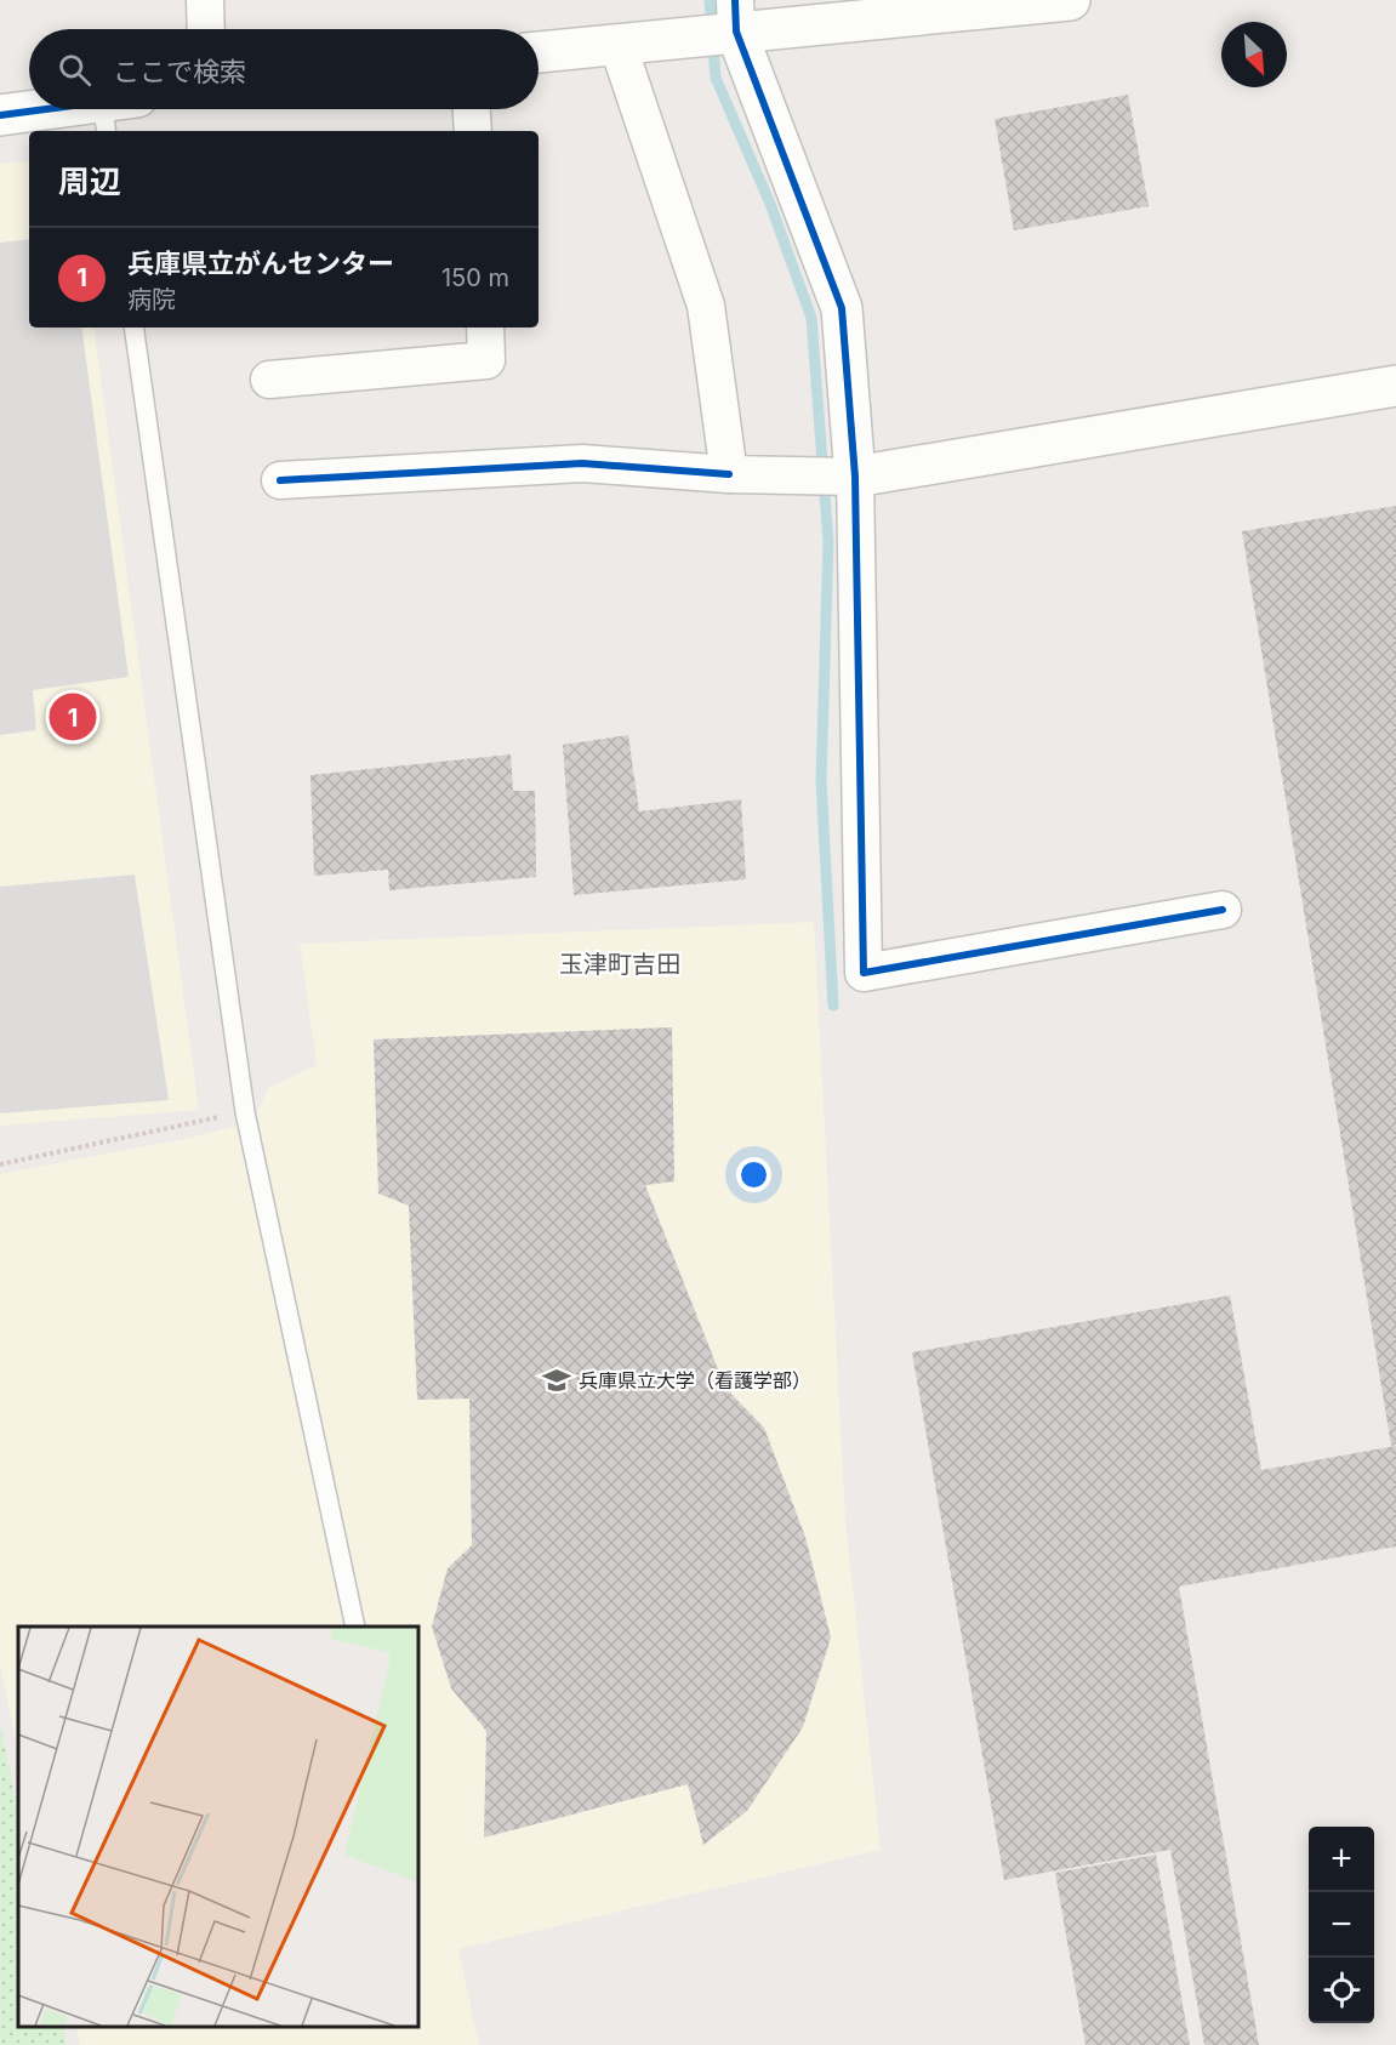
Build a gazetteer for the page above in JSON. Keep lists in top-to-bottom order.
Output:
{
  "districts": ["玉津町吉田"],
  "places": {
    "school or university": ["兵庫県立大学（看護学部）"]
  },
  "north": "bottom right",
  "page": {
    "search": "ここで検索",
    "heading": "周辺",
    "list": [
      {
        "mark": "1",
        "name": "兵庫県立がんセンター",
        "note": "病院",
        "value": "150 m"
      }
    ],
    "pins": "1",
    "map_buttons": ["+", "−"]
  }
}
